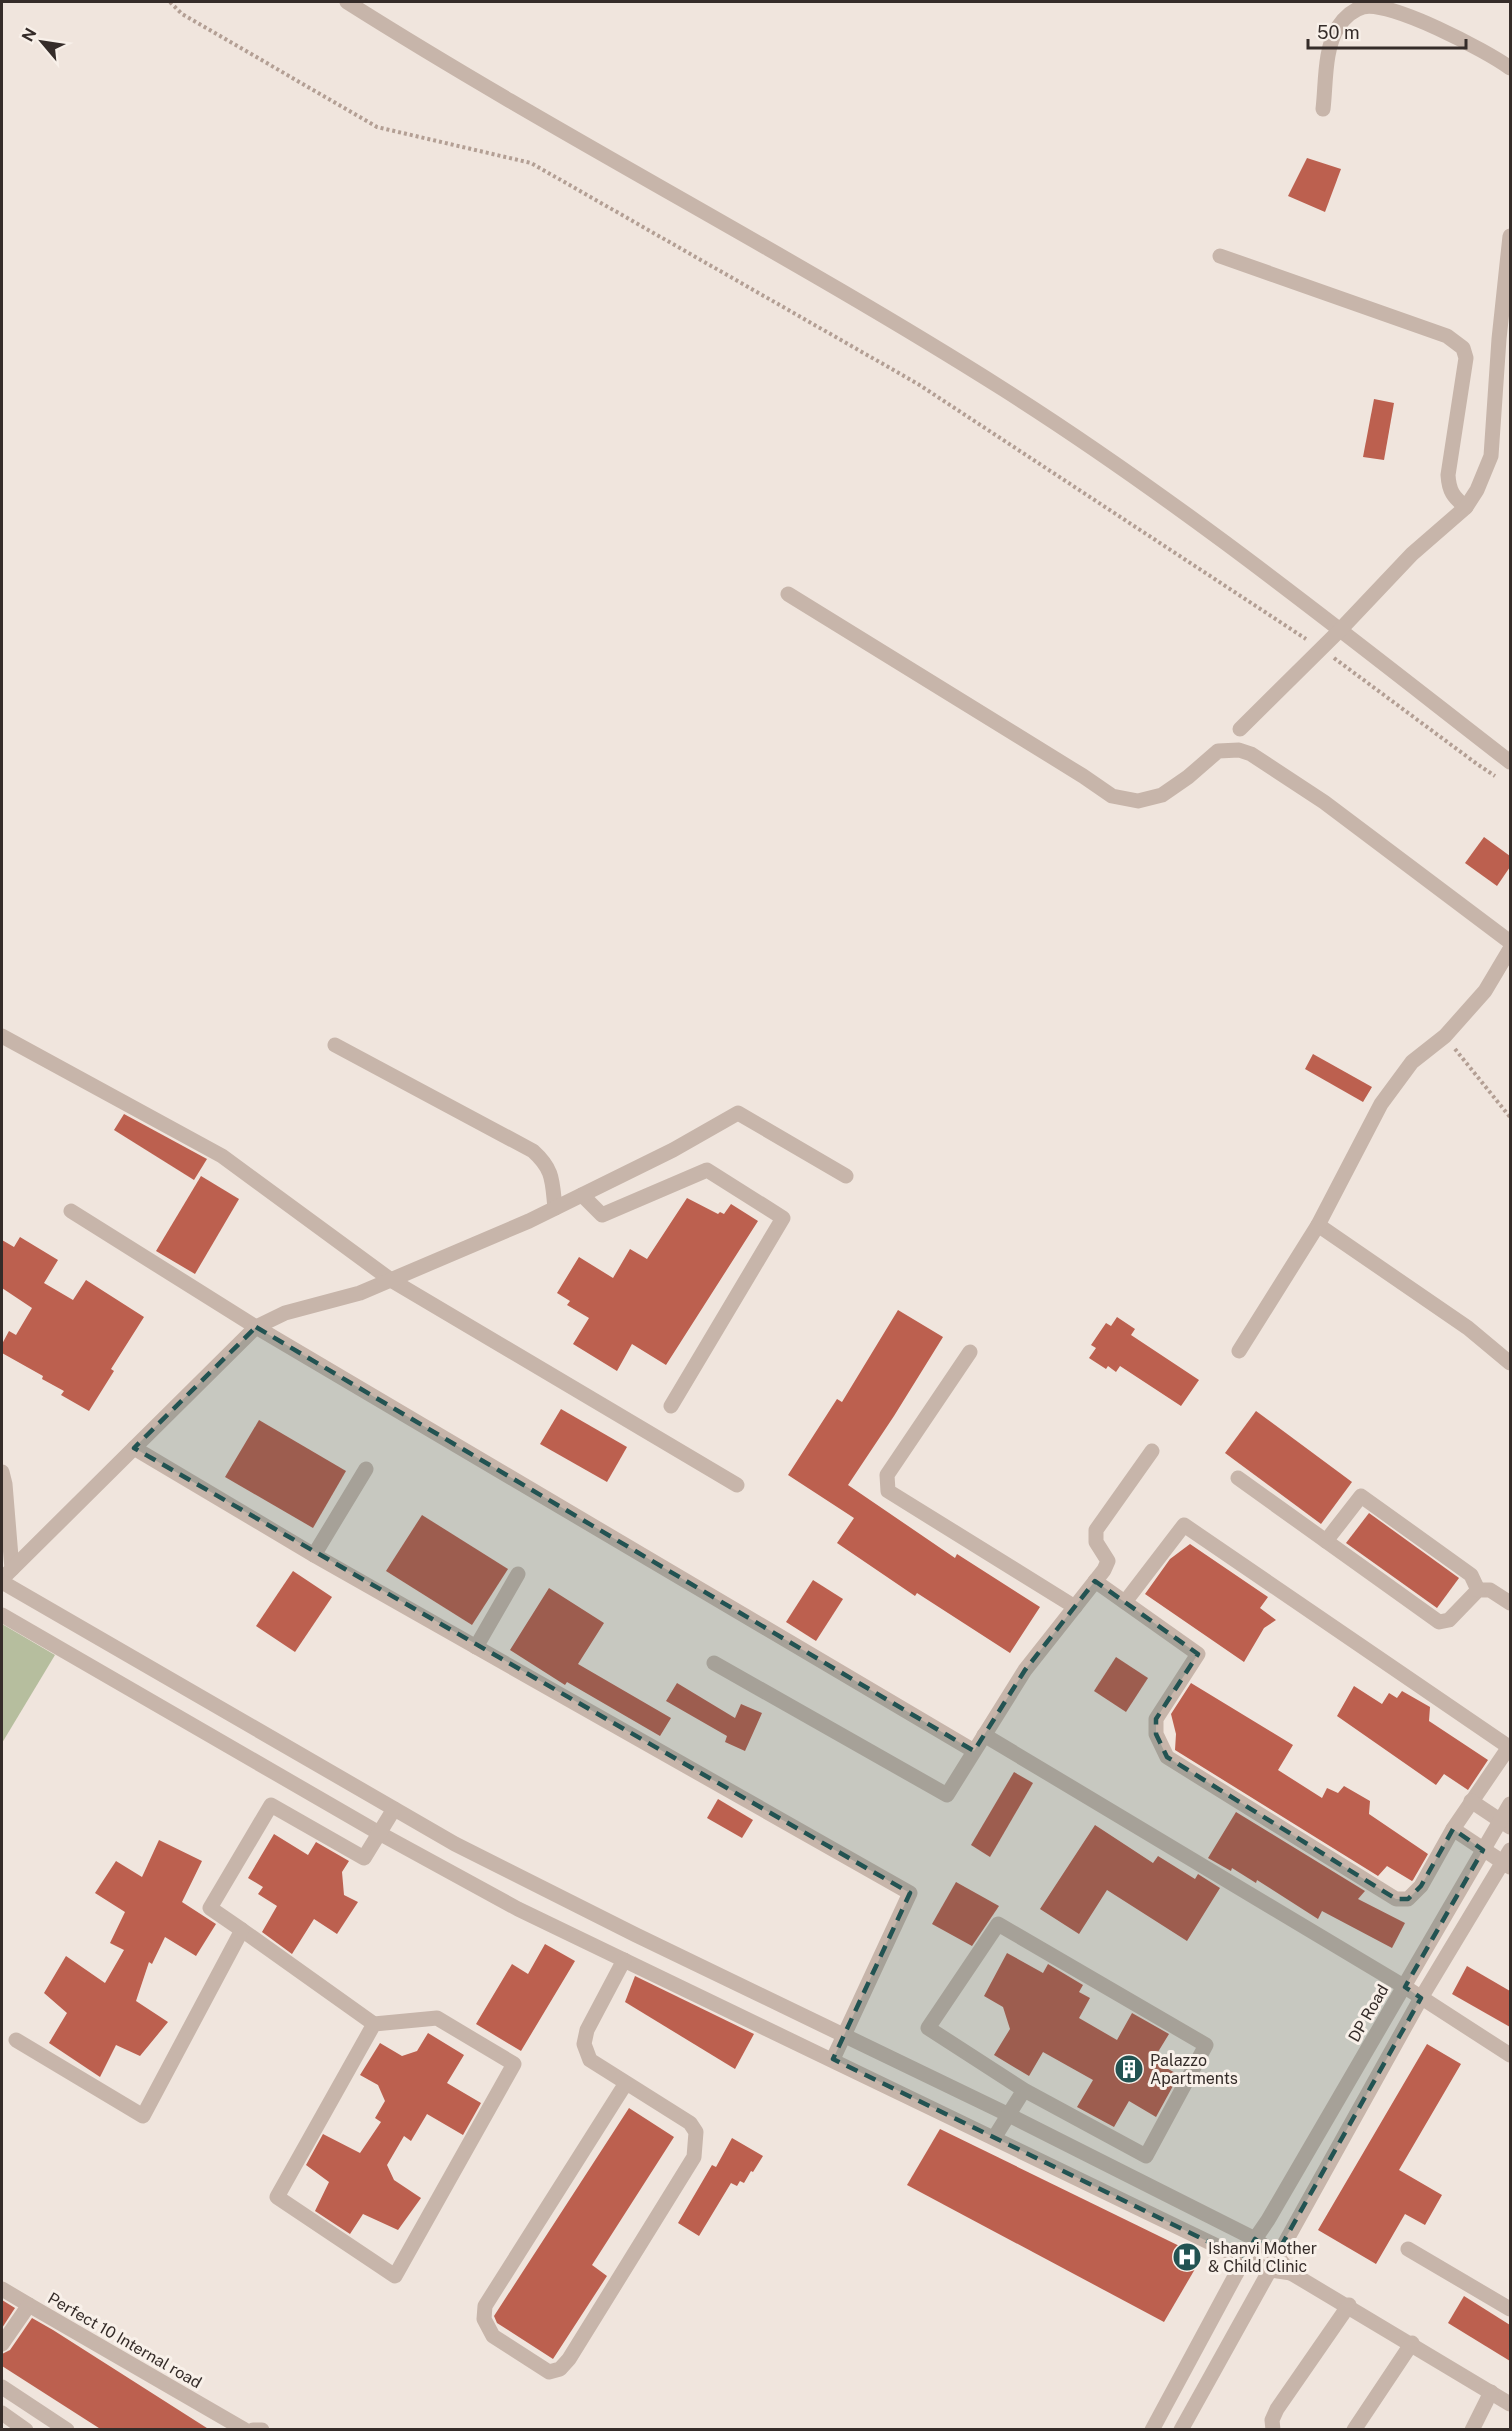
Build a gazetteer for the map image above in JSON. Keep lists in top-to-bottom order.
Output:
{
  "streets": {
    "street": ["DP Road", "Perfect 10 Internal road"]
  },
  "places": {
    "building": ["Palazzo Apartments"],
    "hospital": ["Ishanvi Mother & Child Clinic"]
  },
  "scale_bar": "50 m",
  "north": "top left"
}
